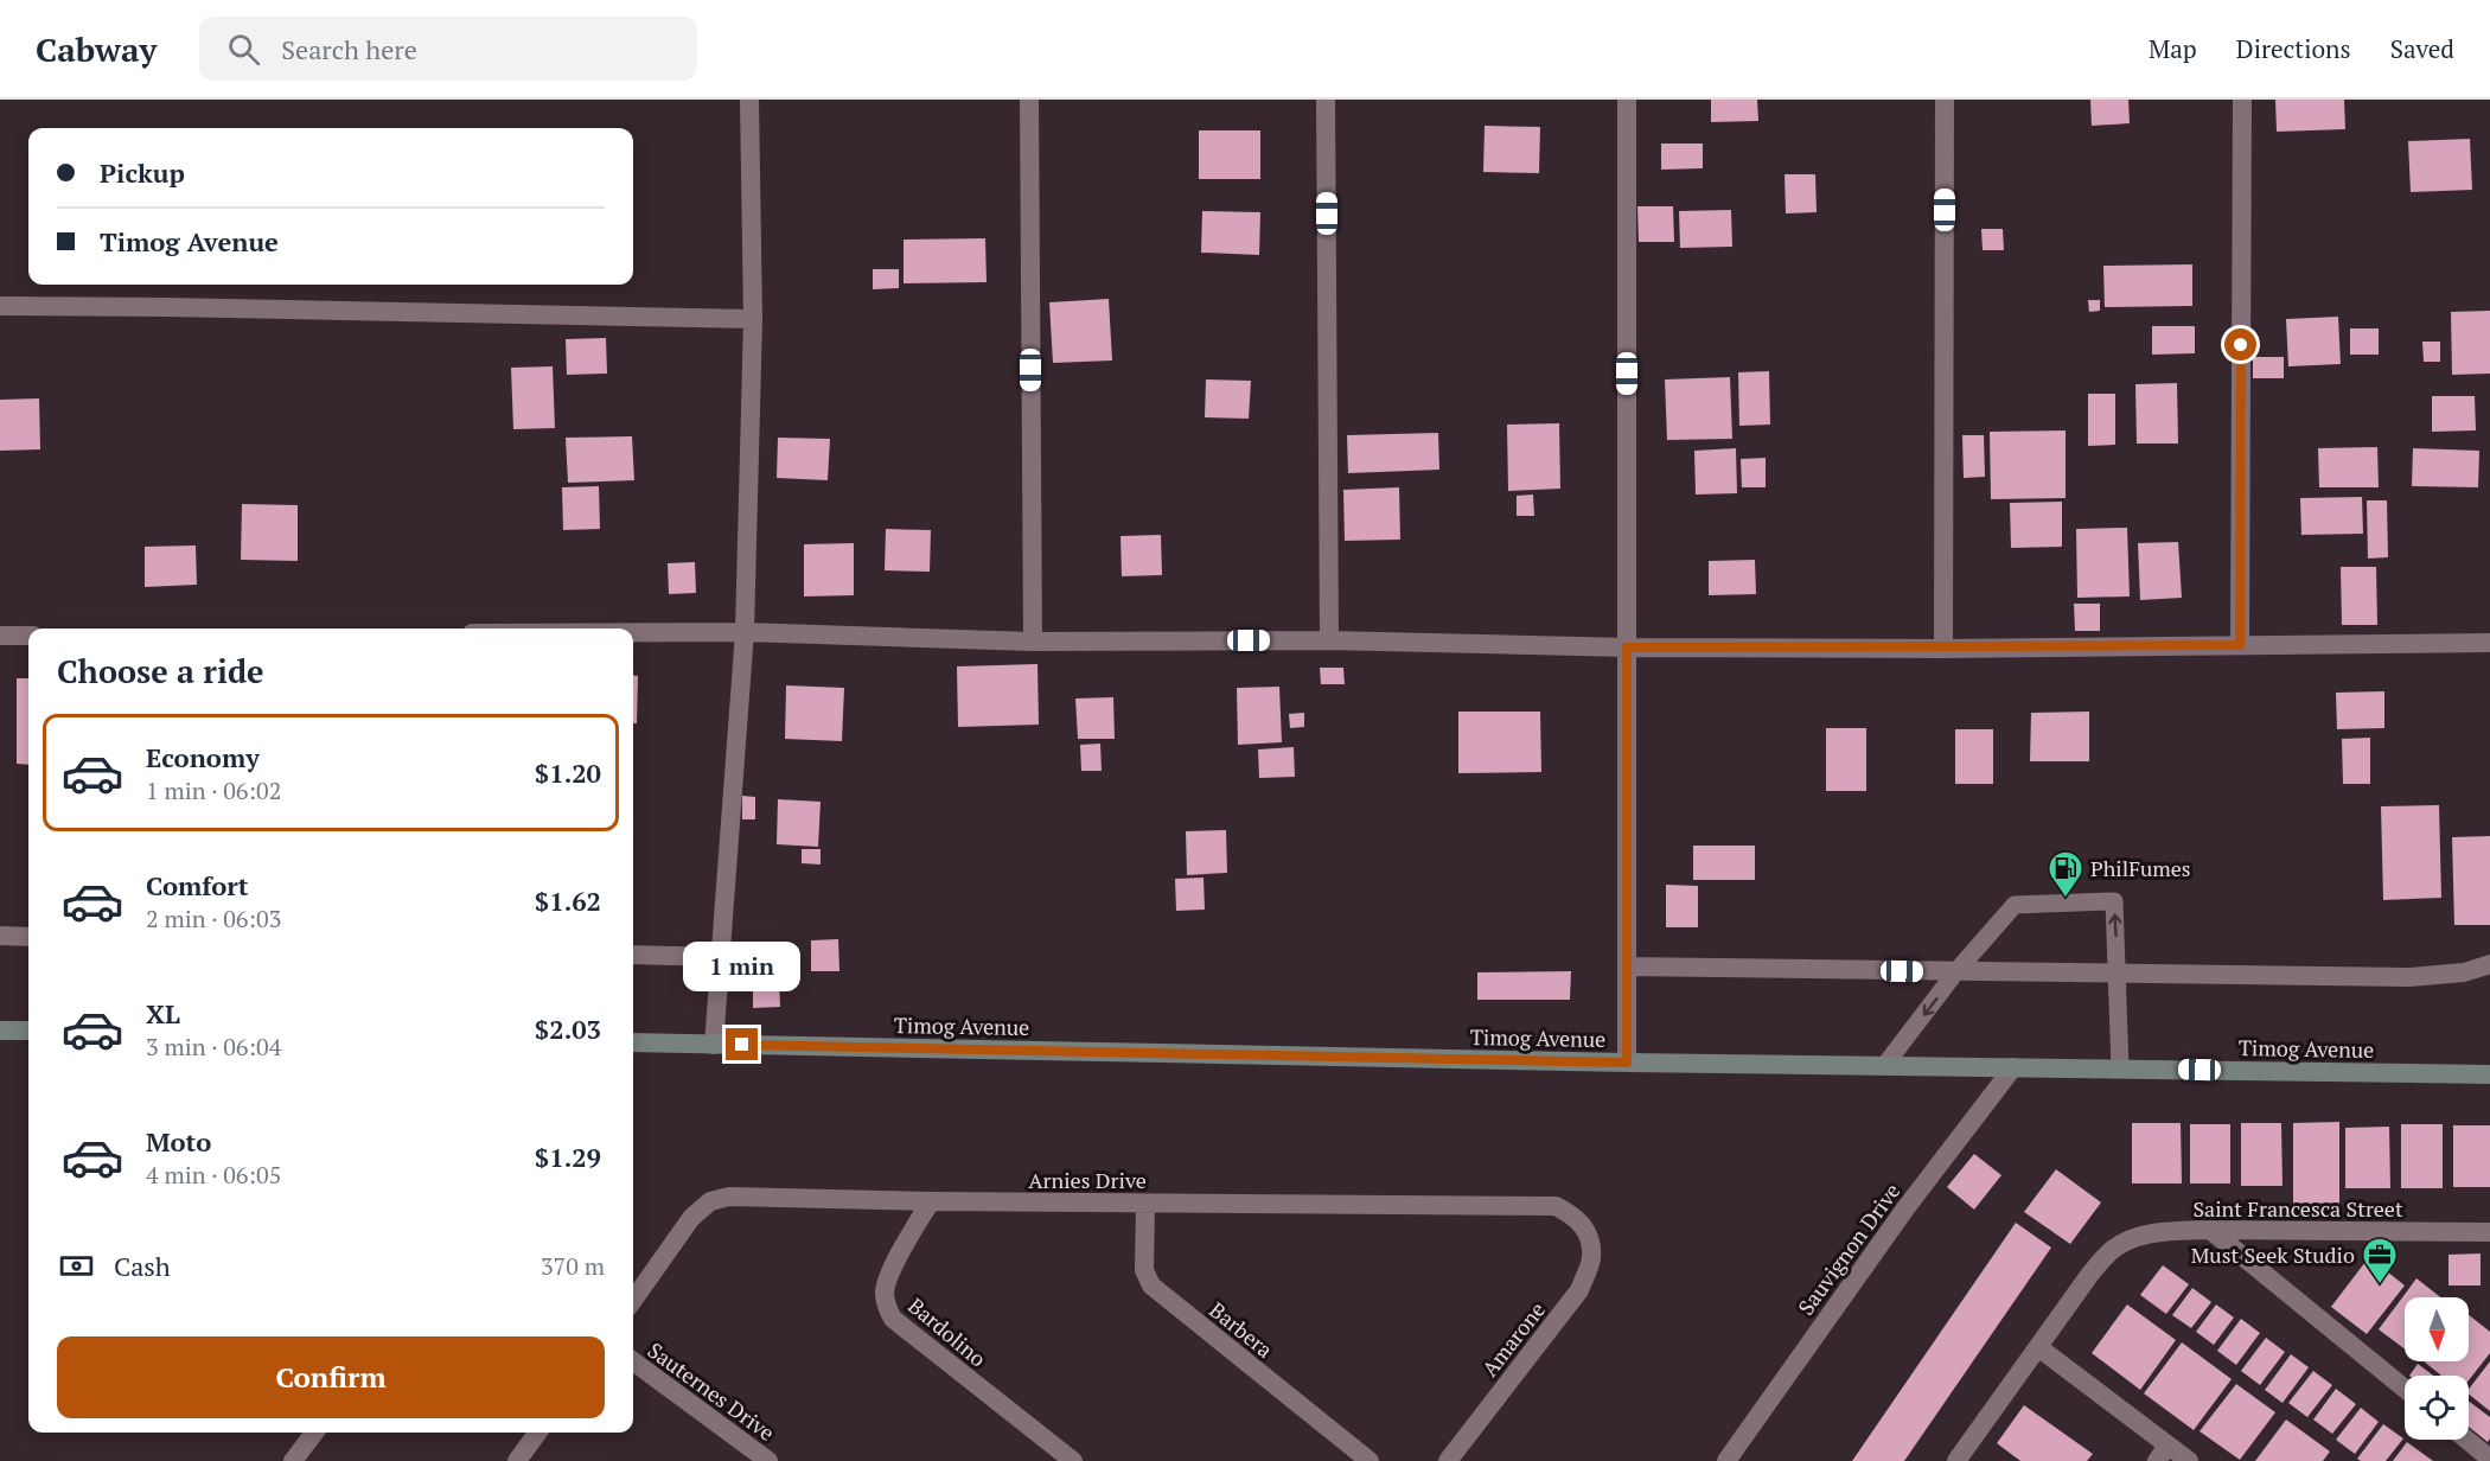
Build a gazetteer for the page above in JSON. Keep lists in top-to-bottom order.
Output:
{
  "streets": {
    "main road": ["Timog Avenue"],
    "street": [
      "Arnies Drive",
      "Saint Francesca Street",
      "Sauvignon Drive",
      "Barbera",
      "Bardolino",
      "Amarone",
      "Sauternes Drive"
    ]
  },
  "crossings": [
    ["Timog Avenue", "Sauvignon Drive"],
    ["Arnies Drive", "Barbera"],
    ["Arnies Drive", "Bardolino"],
    ["Arnies Drive", "Amarone"]
  ],
  "places": {
    "fuel station": ["PhilFumes"],
    "office": ["Must Seek Studio"]
  },
  "north": "bottom",
  "page": {
    "header": "Cabway",
    "search": "Search here",
    "nav": ["Map", "Directions", "Saved"],
    "banner": ["Pickup", "Timog Avenue"],
    "heading": "Choose a ride",
    "list": [
      {
        "name": "Economy",
        "note": "1 min · 06:02",
        "value": "$1.20"
      },
      {
        "name": "Comfort",
        "note": "2 min · 06:03",
        "value": "$1.62"
      },
      {
        "name": "XL",
        "note": "3 min · 06:04",
        "value": "$2.03"
      },
      {
        "name": "Moto",
        "note": "4 min · 06:05",
        "value": "$1.29"
      }
    ],
    "bubble": "1 min",
    "pay": ["Cash", "370 m"],
    "buttons": "Confirm"
  }
}
